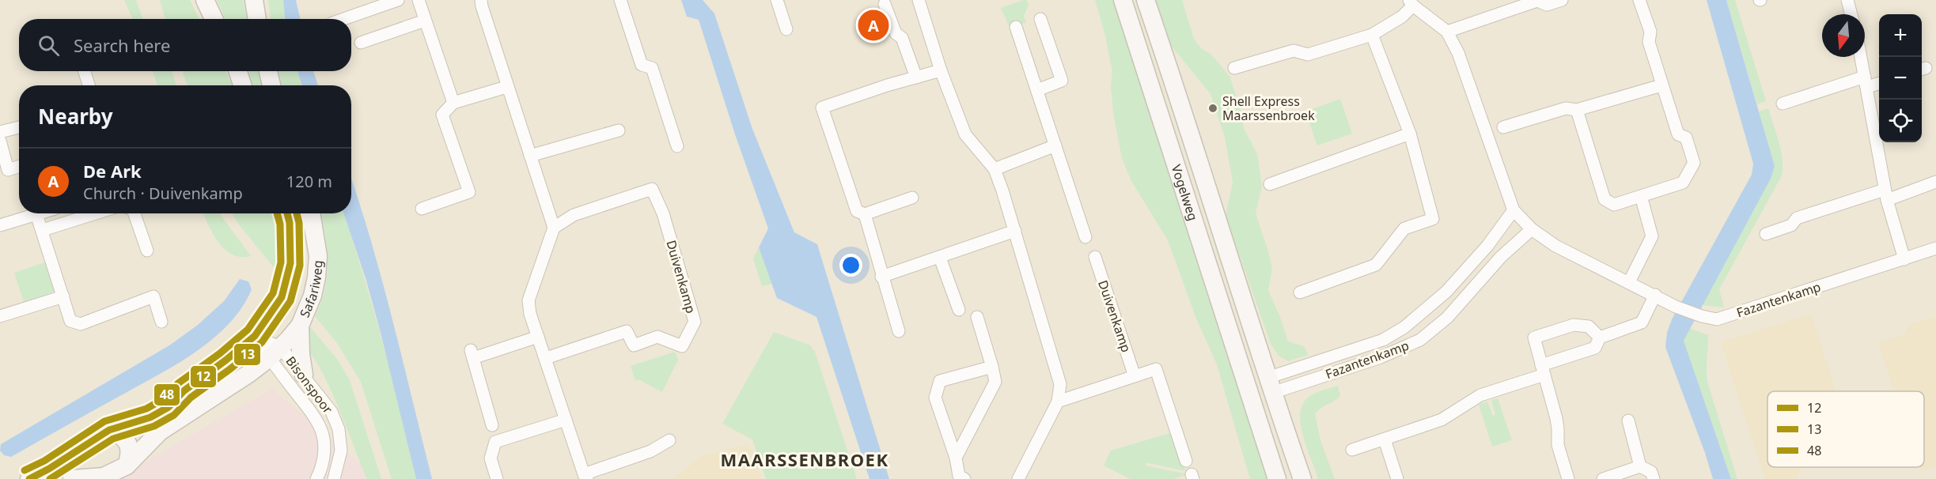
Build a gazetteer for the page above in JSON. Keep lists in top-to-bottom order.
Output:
{
  "streets": {
    "street": [
      "Vogelweg",
      "Duivenkamp",
      "Safariweg",
      "Fazantenkamp",
      "Bisonspoor"
    ]
  },
  "crossings": [
    ["Vogelweg", "Fazantenkamp"],
    ["Safariweg", "Bisonspoor"]
  ],
  "districts": ["MAARSSENBROEK"],
  "places": ["Shell Express Maarssenbroek"],
  "lines": ["transit line 12", "transit line 13", "transit line 48"],
  "legend": ["12", "13", "48"],
  "north": "bottom",
  "page": {
    "pins": "A",
    "map_buttons": ["+", "−"],
    "search": "Search here",
    "heading": "Nearby",
    "list": [
      {
        "mark": "A",
        "name": "De Ark",
        "note": "Church · Duivenkamp",
        "value": "120 m"
      }
    ]
  }
}
